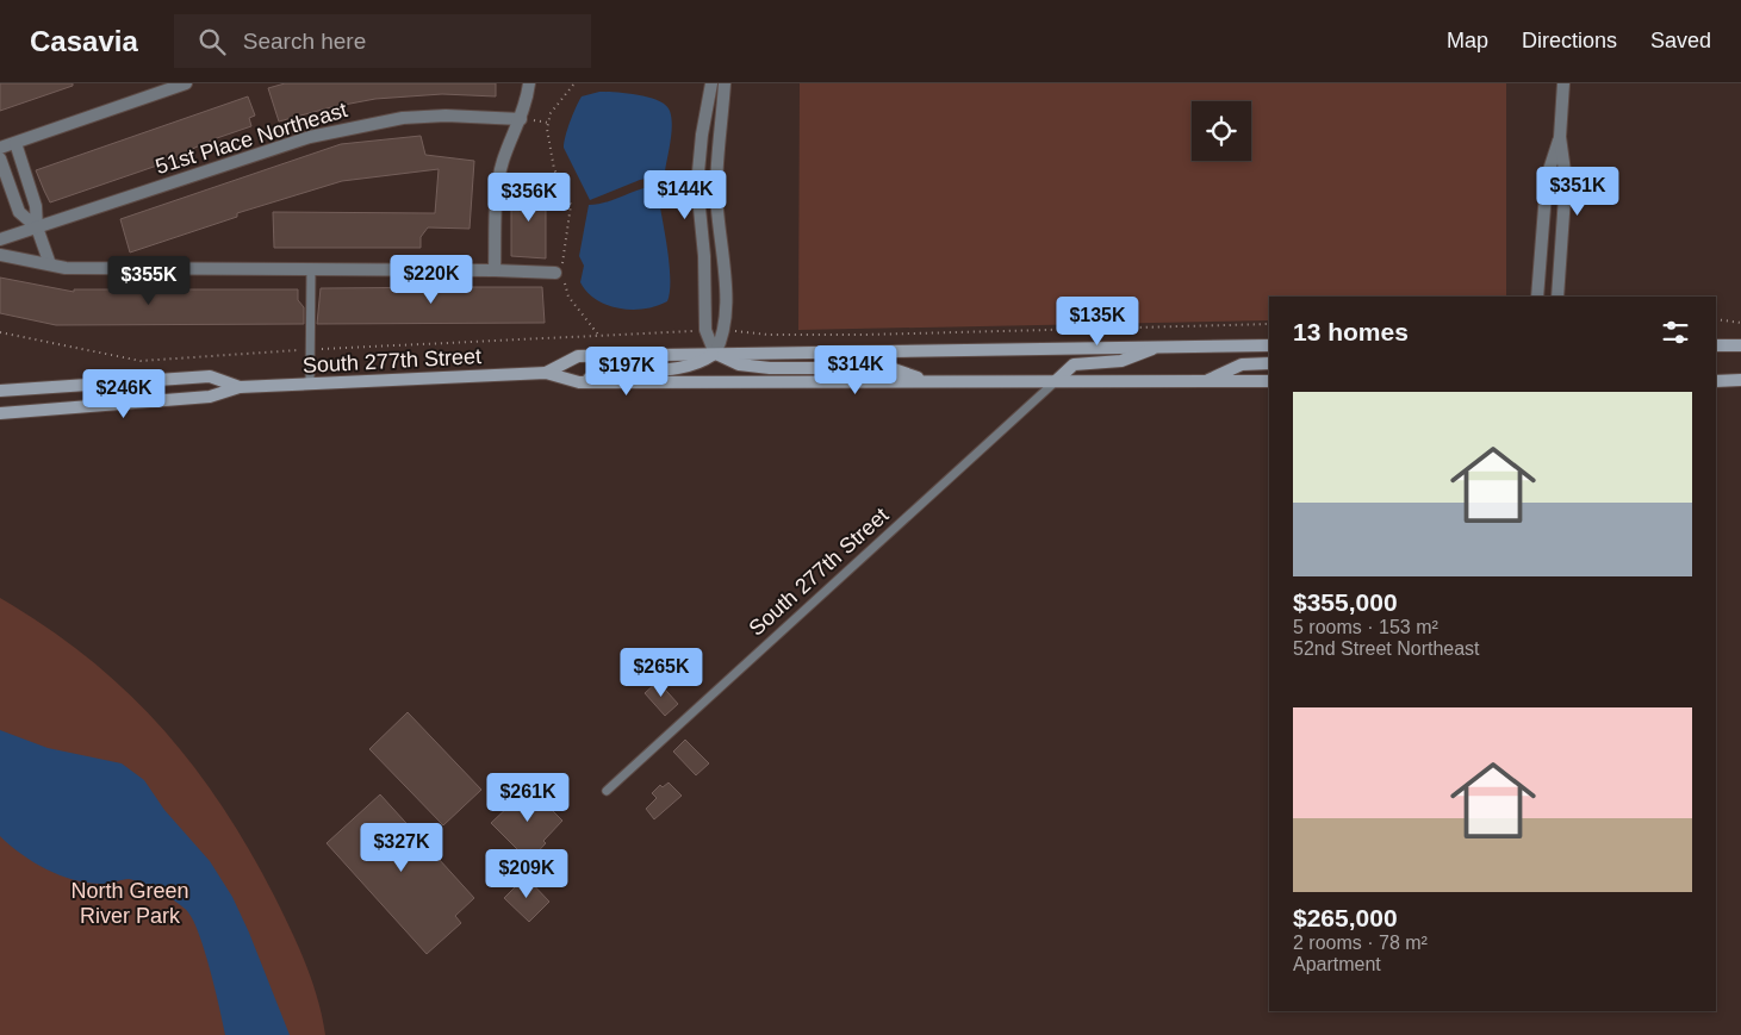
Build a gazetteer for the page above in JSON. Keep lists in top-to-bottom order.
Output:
{
  "streets": {
    "main road": ["South 277th Street"],
    "street": ["51st Place Northeast"]
  },
  "parks": ["North Green River Park"],
  "page": {
    "header": "Casavia",
    "search": "Search here",
    "nav": ["Map", "Directions", "Saved"],
    "price": [
      "$351K",
      "$144K",
      "$356K",
      "$220K",
      "$355K",
      "$135K",
      "$314K",
      "$197K",
      "$246K",
      "$265K",
      "$261K",
      "$327K",
      "$209K"
    ],
    "heading": "13 homes",
    "list": [
      {
        "name": "$355,000",
        "note": "5 rooms · 153 m² · 52nd Street Northeast"
      },
      {
        "name": "$265,000",
        "note": "2 rooms · 78 m² · Apartment"
      }
    ]
  }
}
